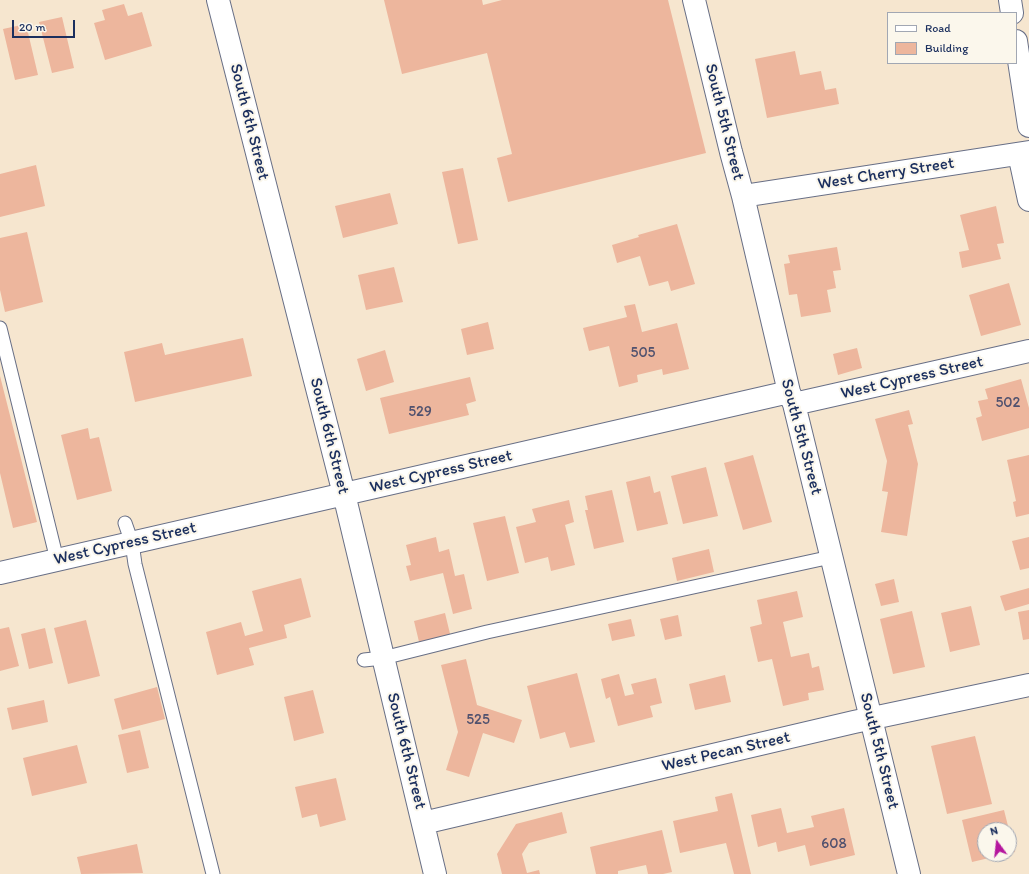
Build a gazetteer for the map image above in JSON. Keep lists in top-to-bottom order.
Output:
{
  "streets": {
    "street": [
      "South 6th Street",
      "South 5th Street",
      "West Cherry Street",
      "West Cypress Street",
      "West Pecan Street"
    ]
  },
  "crossings": [
    ["South 6th Street", "West Cypress Street"],
    ["South 6th Street", "West Pecan Street"],
    ["South 5th Street", "West Cherry Street"],
    ["South 5th Street", "West Cypress Street"],
    ["South 5th Street", "West Pecan Street"]
  ],
  "house_numbers": [
    "505",
    "502",
    "529",
    "525",
    "608"
  ],
  "legend": ["Road", "Building"],
  "scale_bar": "20 m",
  "north": "top"
}
